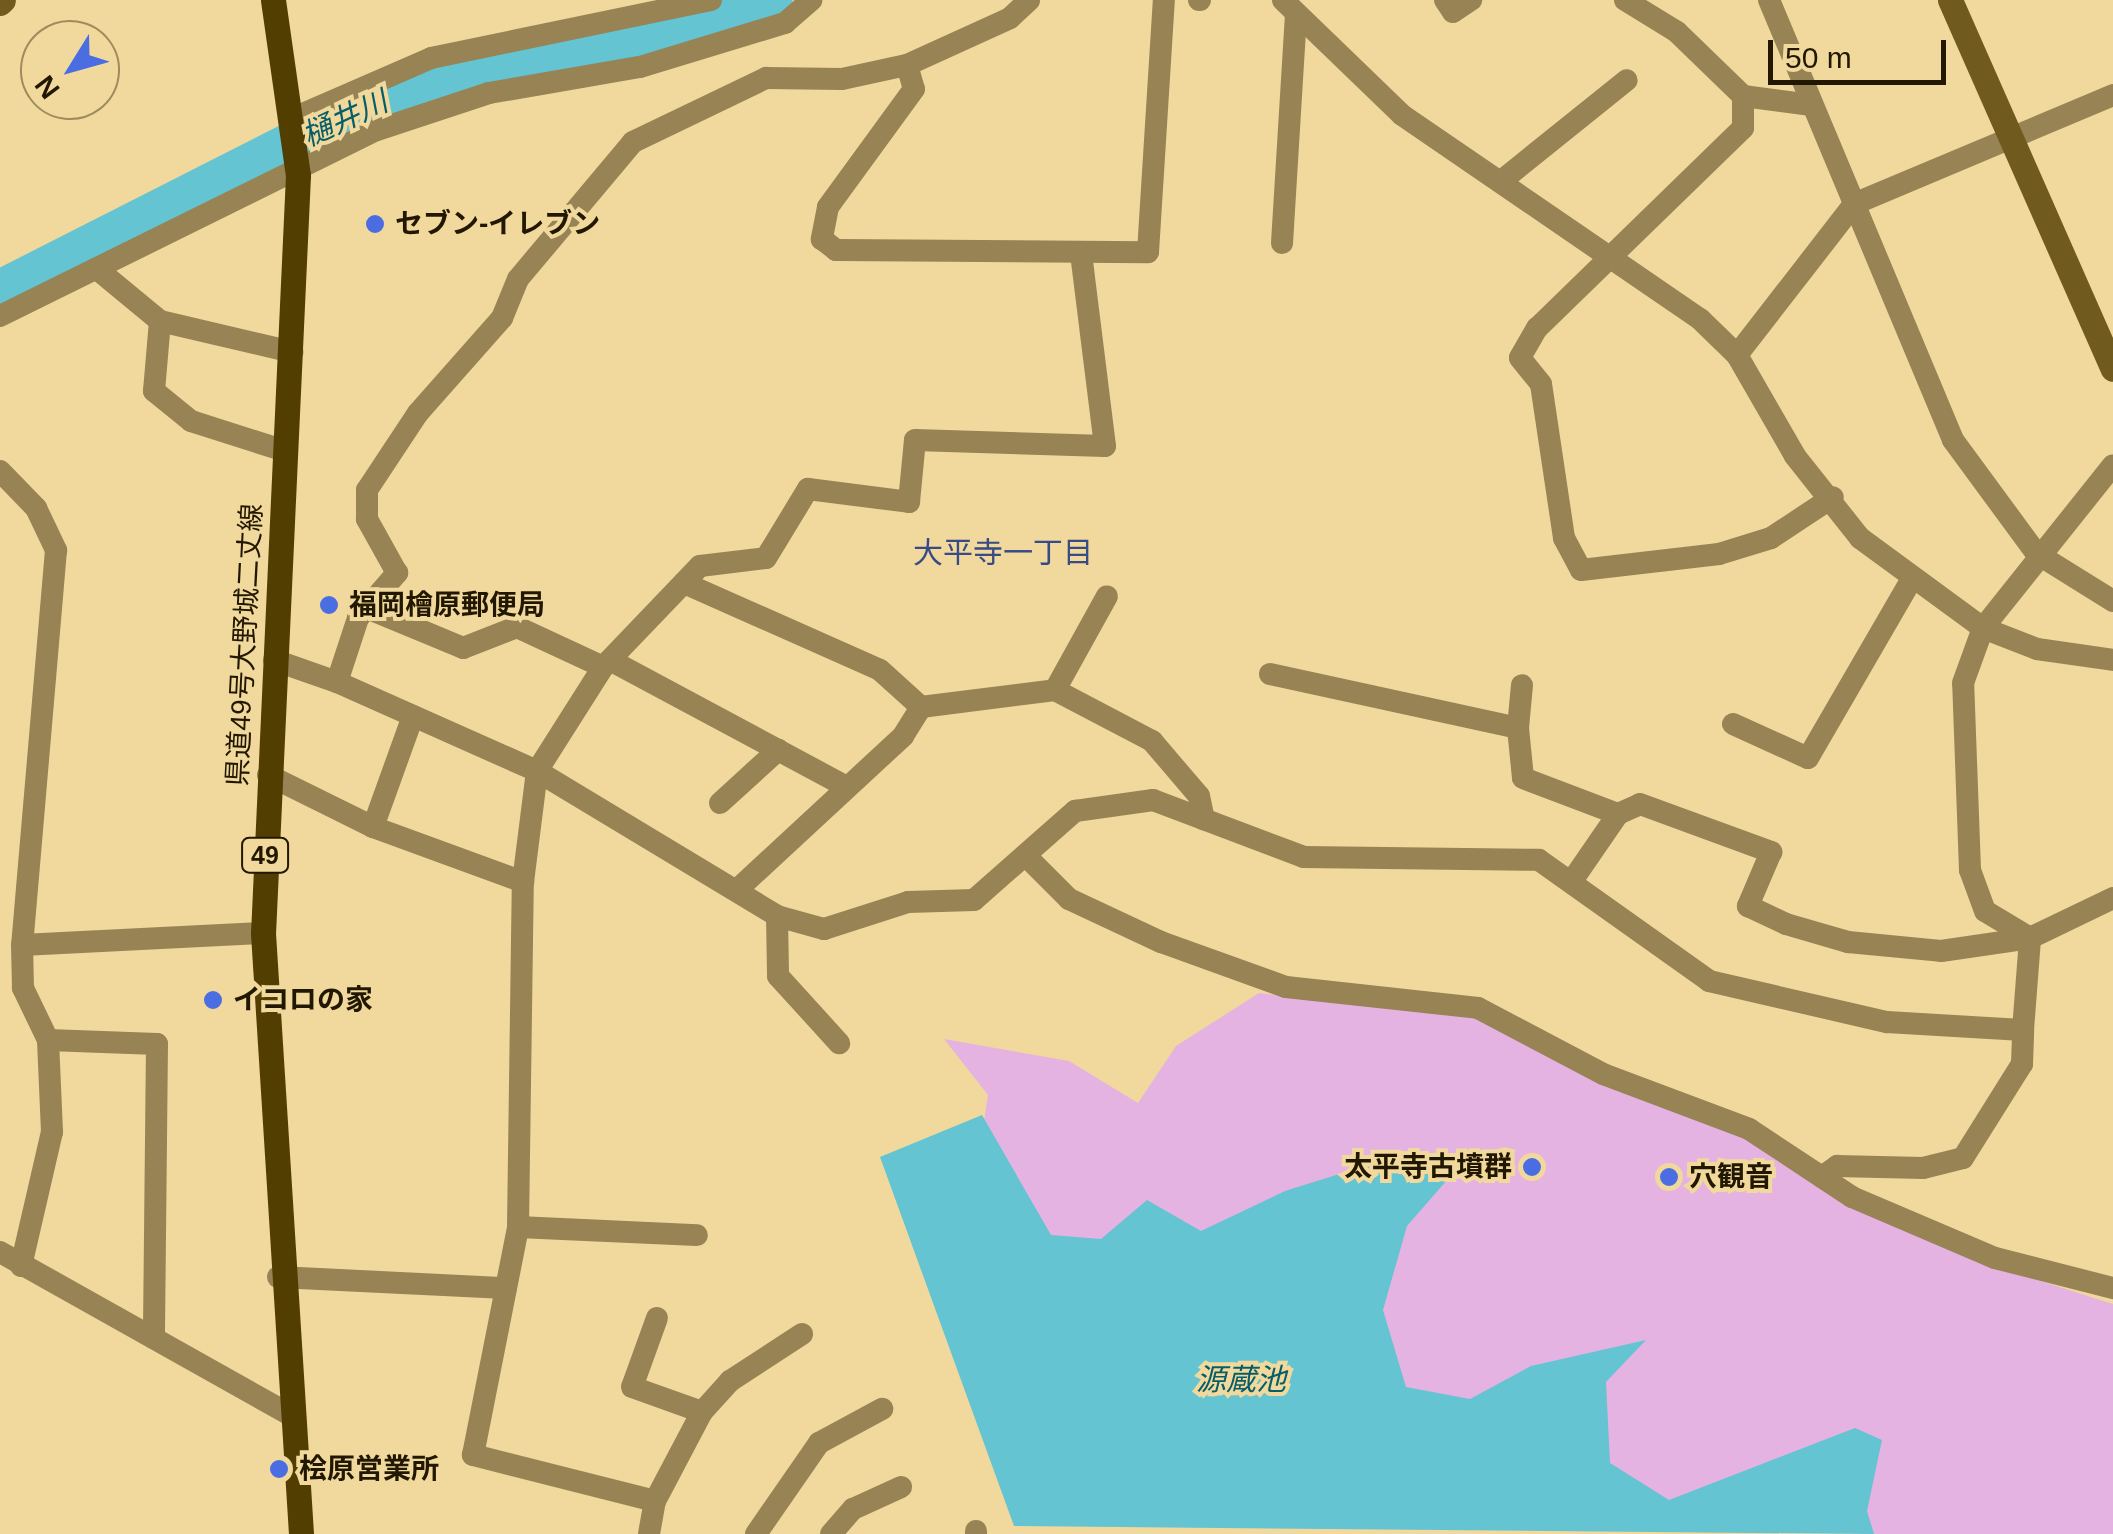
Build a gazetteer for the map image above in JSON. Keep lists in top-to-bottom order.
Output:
{
  "streets": {
    "main road": ["県道49号大野城二丈線", "49"]
  },
  "districts": ["大平寺一丁目"],
  "water": ["樋井川", "源蔵池"],
  "places": [
    "セブン-イレブン",
    "福岡檜原郵便局",
    "イコロの家",
    "太平寺古墳群",
    "穴観音",
    "桧原営業所"
  ],
  "scale_bar": "50 m",
  "north": "bottom left"
}
